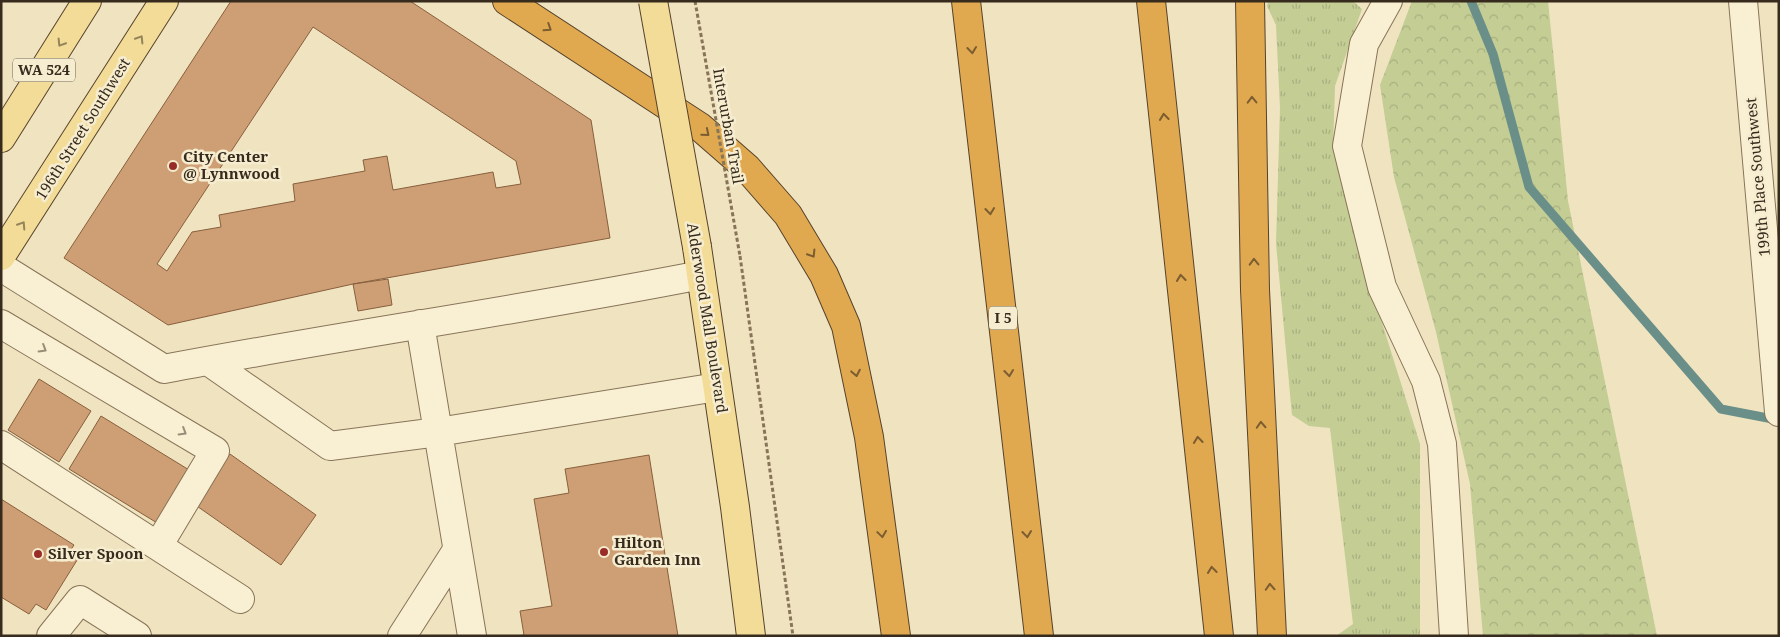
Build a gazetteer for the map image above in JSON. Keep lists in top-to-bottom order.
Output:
{
  "streets": {
    "highway": ["I 5"],
    "main road": ["WA 524", "196th Street Southwest", "Alderwood Mall Boulevard"],
    "street": ["199th Place Southwest"],
    "path": ["Interurban Trail"]
  },
  "places": ["City Center @ Lynnwood", "Hilton Garden Inn", "Silver Spoon"]
}
